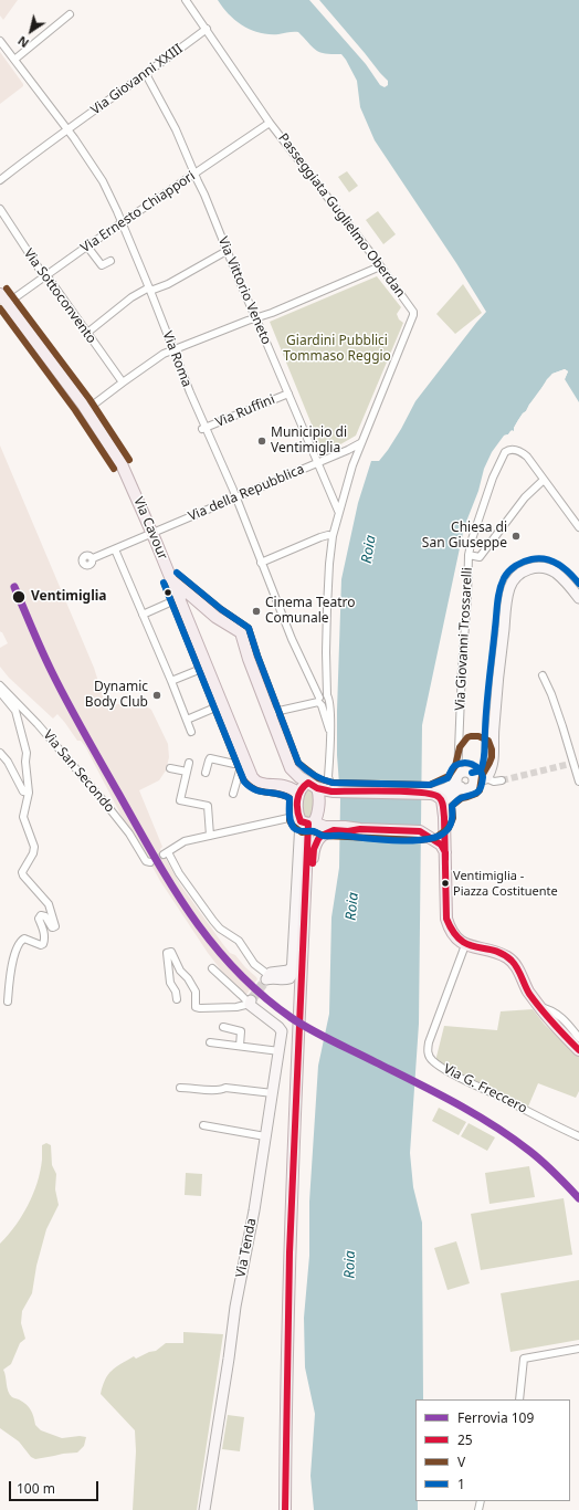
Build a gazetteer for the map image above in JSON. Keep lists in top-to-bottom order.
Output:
{
  "streets": {
    "main road": ["Via Cavour", "Via Tenda"],
    "street": [
      "Via Giovanni XXIII",
      "Via Ernesto Chiappori",
      "Passeggiata Guglielmo Oberdan",
      "Via Vittorio Veneto",
      "Via Sottoconvento",
      "Via Roma",
      "Via Ruffini",
      "Via della Repubblica",
      "Via Giovanni Trossarelli",
      "Via San Secondo",
      "Via G. Freccero"
    ]
  },
  "crossings": [
    ["Via Giovanni XXIII", "Passeggiata Guglielmo Oberdan"],
    ["Via Giovanni XXIII", "Via Vittorio Veneto"],
    ["Via Giovanni XXIII", "Via Roma"],
    ["Via Ernesto Chiappori", "Passeggiata Guglielmo Oberdan"],
    ["Via Ernesto Chiappori", "Via Vittorio Veneto"],
    ["Via Ernesto Chiappori", "Via Sottoconvento"],
    ["Via Ernesto Chiappori", "Via Roma"],
    ["Via Ernesto Chiappori", "Via Cavour"],
    ["Passeggiata Guglielmo Oberdan", "Via della Repubblica"],
    ["Via Vittorio Veneto", "Via Ruffini"],
    ["Via Vittorio Veneto", "Via della Repubblica"],
    ["Via Roma", "Via Ruffini"],
    ["Via Roma", "Via della Repubblica"],
    ["Via della Repubblica", "Via Cavour"]
  ],
  "water": ["Roia"],
  "parks": ["Giardini Pubblici Tommaso Reggio"],
  "places": [
    "Municipio di Ventimiglia",
    "Chiesa di San Giuseppe",
    "Ventimiglia",
    "Cinema Teatro Comunale",
    "Dynamic Body Club",
    "Ventimiglia - Piazza Costituente"
  ],
  "lines": [
    "transit line V",
    "transit line 1",
    "rail line 109",
    "transit line 25"
  ],
  "legend": [
    "Ferrovia 109",
    "25",
    "V",
    "1"
  ],
  "scale_bar": "100 m",
  "north": "bottom left"
}
